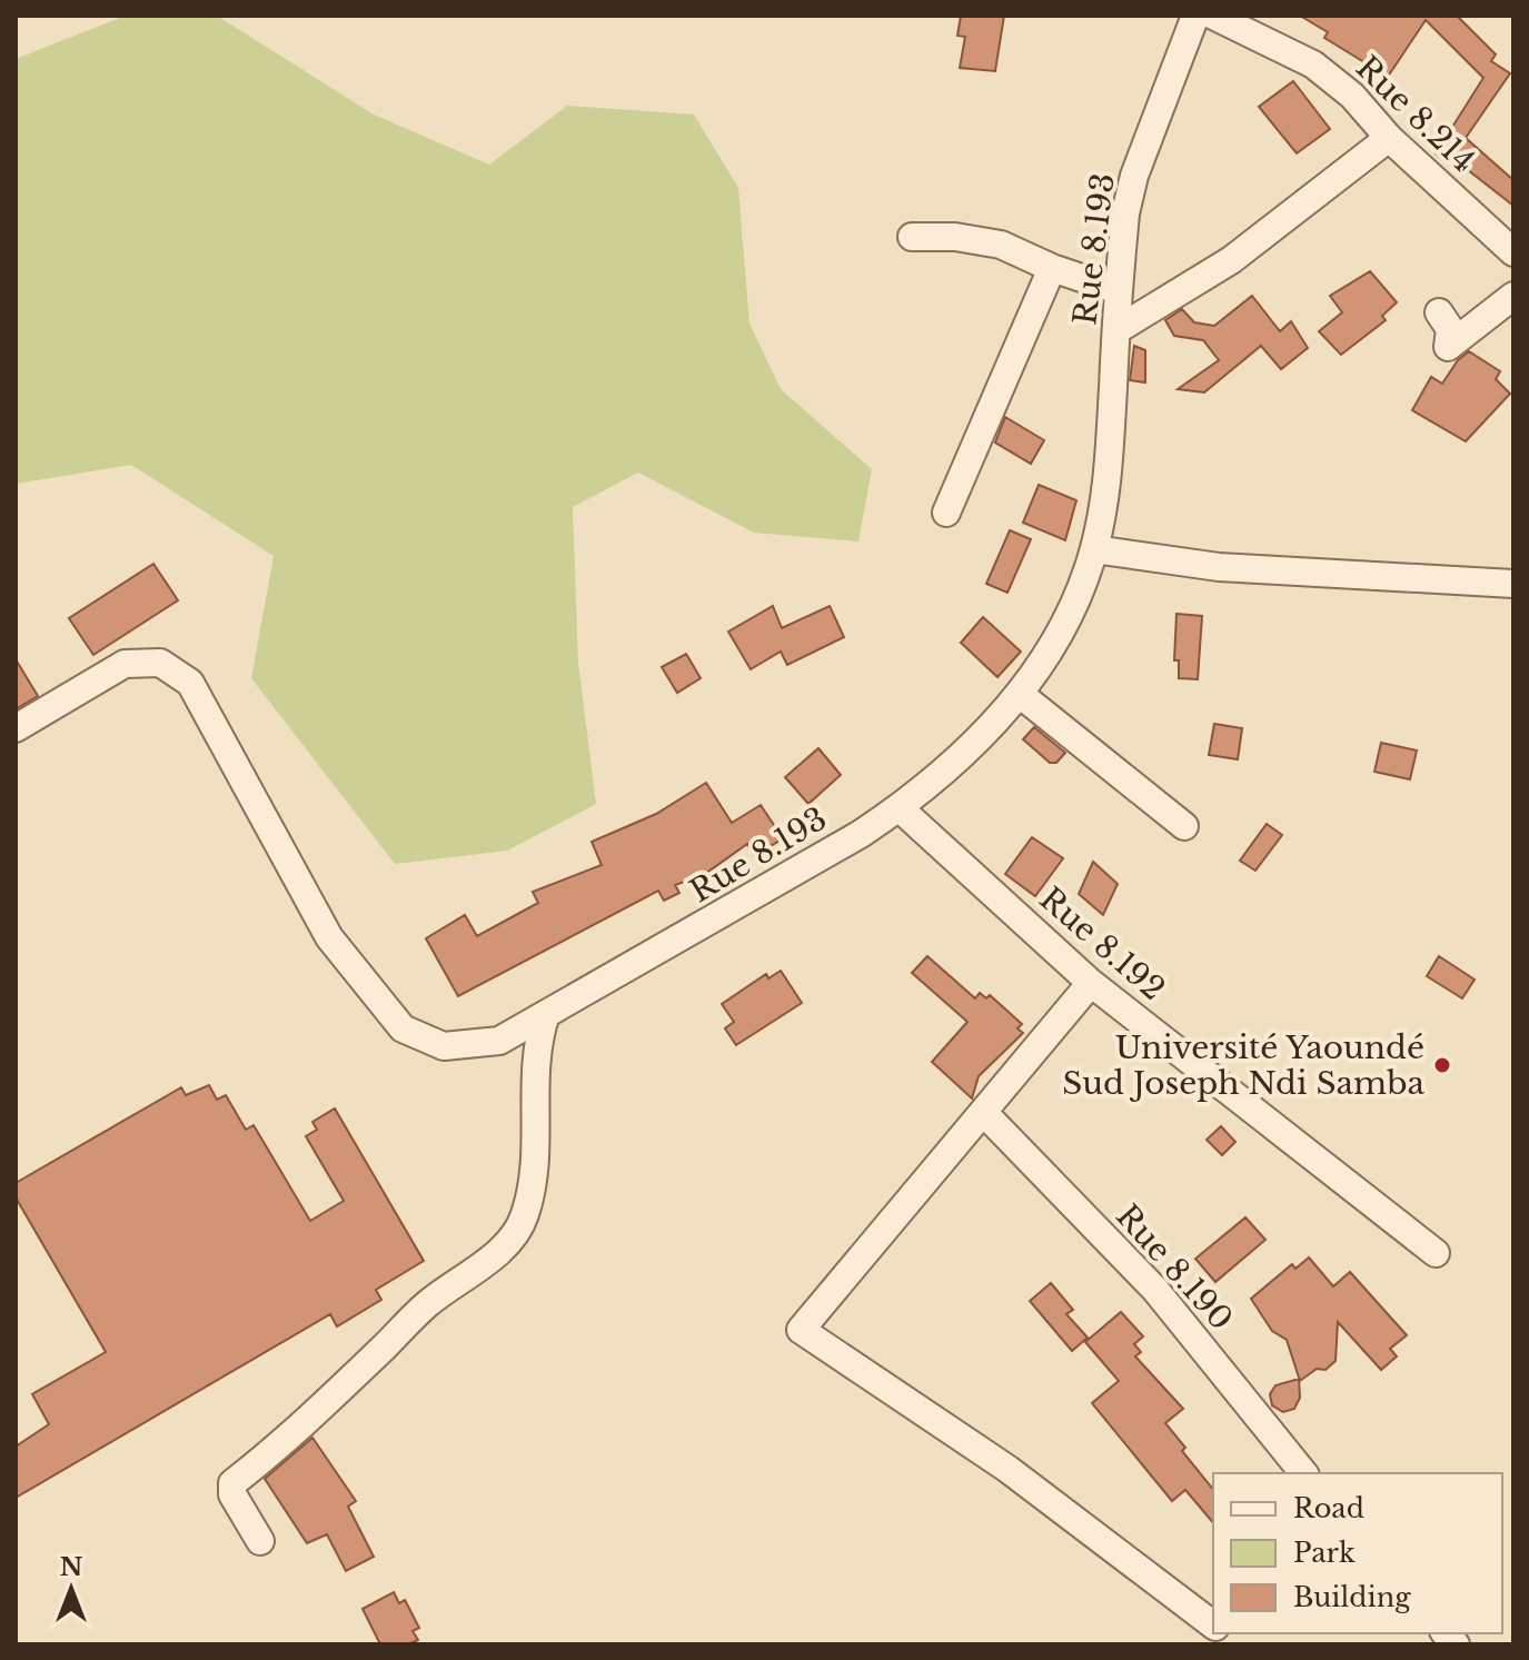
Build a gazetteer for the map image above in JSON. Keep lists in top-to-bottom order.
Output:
{
  "streets": {
    "street": [
      "Rue 8.214",
      "Rue 8.193",
      "Rue 8.192",
      "Rue 8.190"
    ]
  },
  "crossings": [
    ["Rue 8.193", "Rue 8.192"]
  ],
  "places": ["Université Yaoundé Sud Joseph Ndi Samba"],
  "legend": ["Road", "Park", "Building"],
  "north": "top"
}
